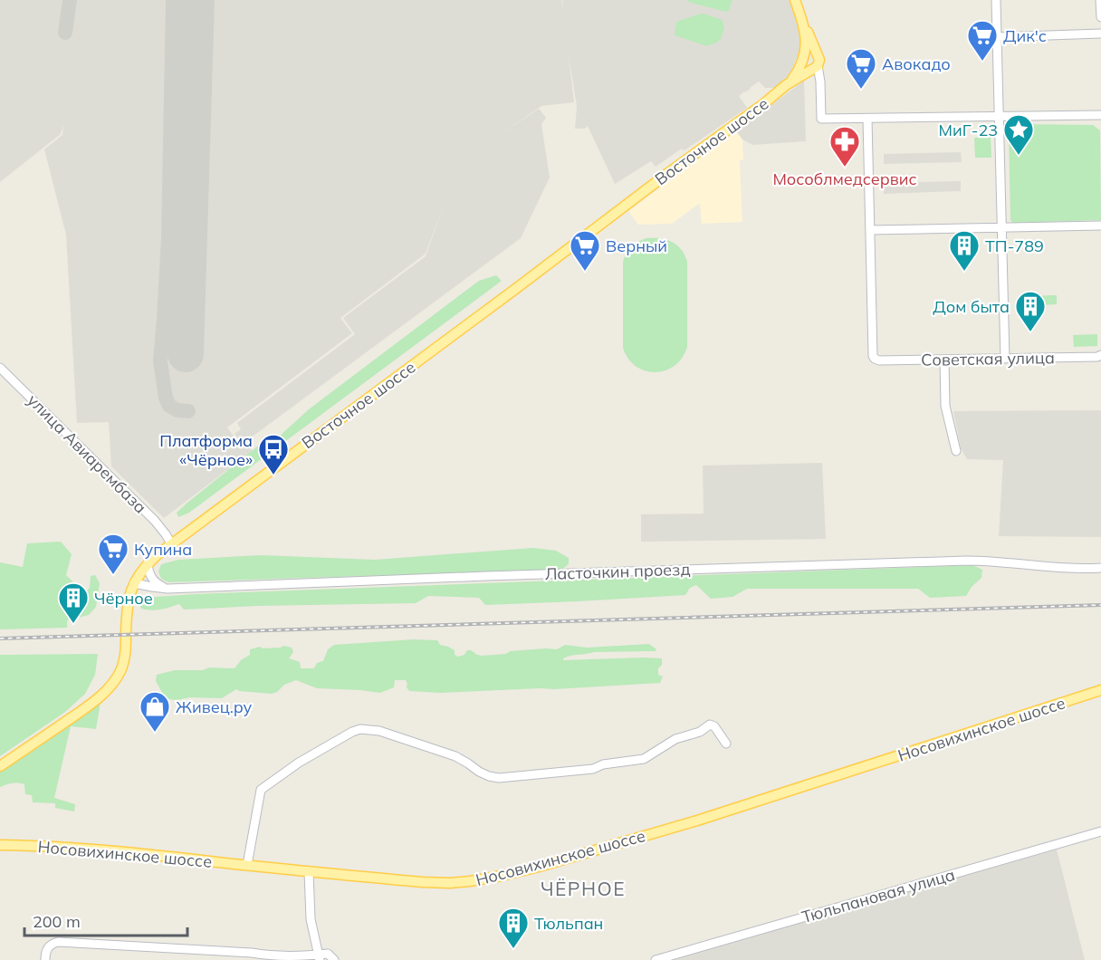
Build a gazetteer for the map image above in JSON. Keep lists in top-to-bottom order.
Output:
{
  "streets": {
    "main road": ["Восточное шоссе", "Носовихинское шоссе"],
    "street": [
      "Советская улица",
      "улица Авиарембаза",
      "Ласточкин проезд",
      "Тюльпановая улица"
    ]
  },
  "crossings": [
    ["Восточное шоссе", "улица Авиарембаза"],
    ["Восточное шоссе", "Ласточкин проезд"]
  ],
  "districts": ["ЧЁРНОЕ"],
  "places": {
    "supermarket": [
      "Дик'с",
      "Авокадо",
      "Верный",
      "Купина"
    ],
    "place": ["МиГ-23"],
    "pharmacy": ["Мособлмедсервис"],
    "building": [
      "ТП-789",
      "Дом быта",
      "Чёрное",
      "Тюльпан"
    ],
    "bus stop": ["Платформа «Чёрное»"],
    "shop": ["Живец.ру"]
  },
  "scale_bar": "200 m"
}
